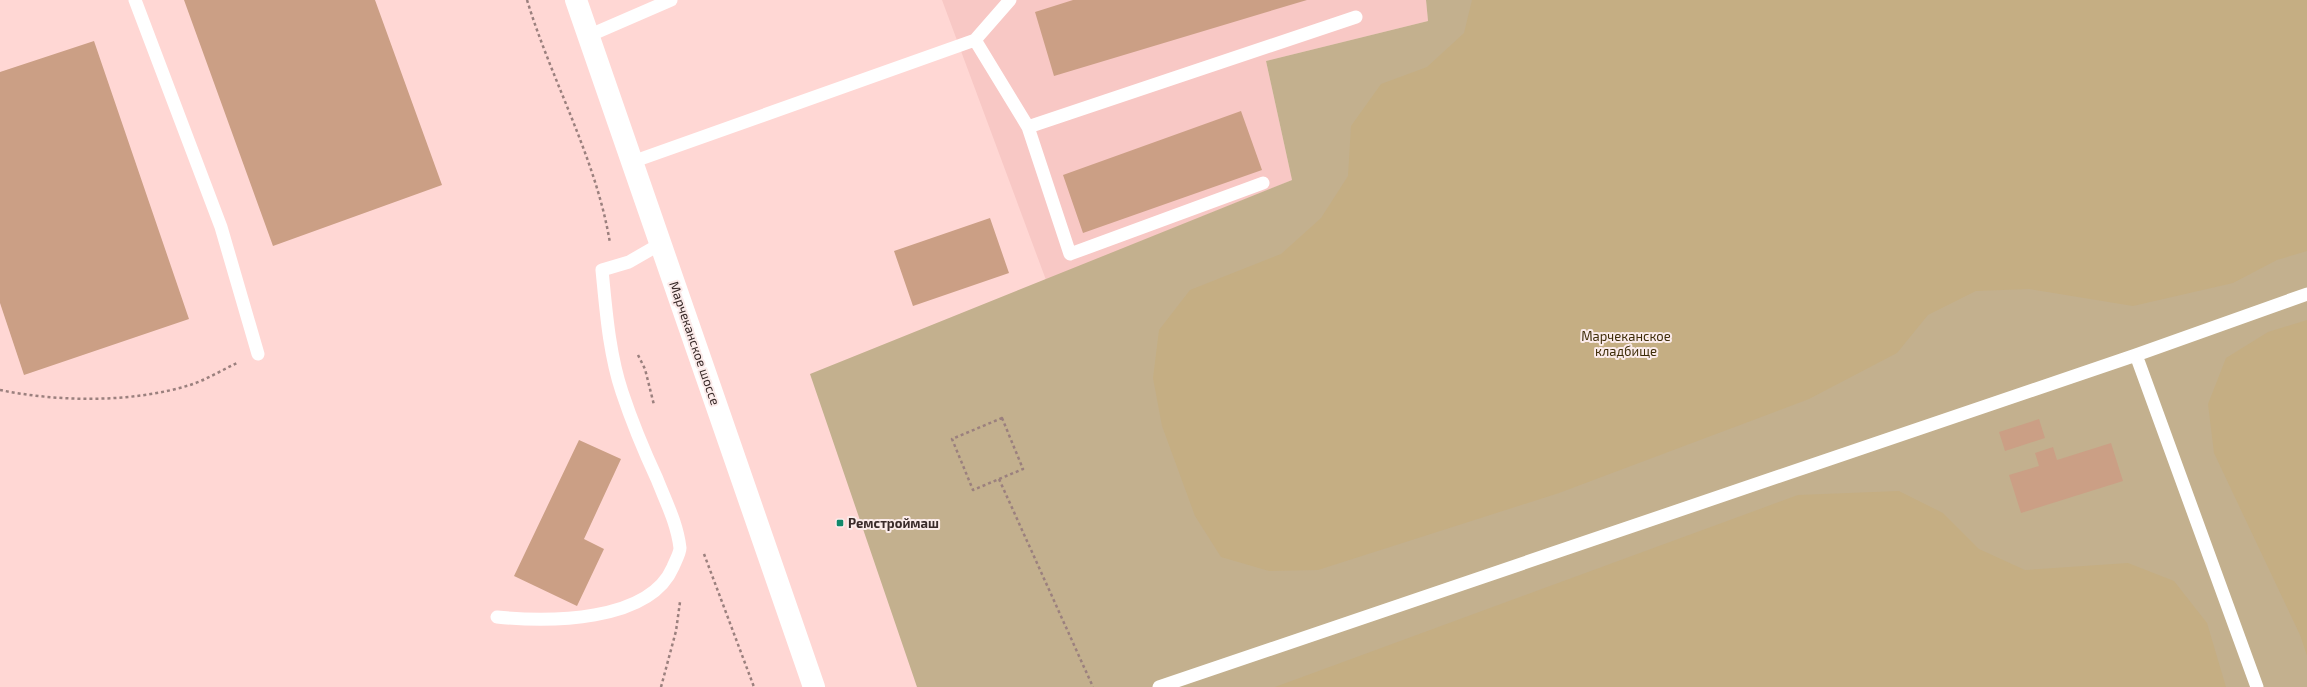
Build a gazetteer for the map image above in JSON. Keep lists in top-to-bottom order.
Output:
{
  "streets": {
    "street": ["Марчеканское шоссе"]
  },
  "parks": ["Марчеканское кладбище"],
  "places": {
    "transit": ["Ремстроймаш"]
  }
}
